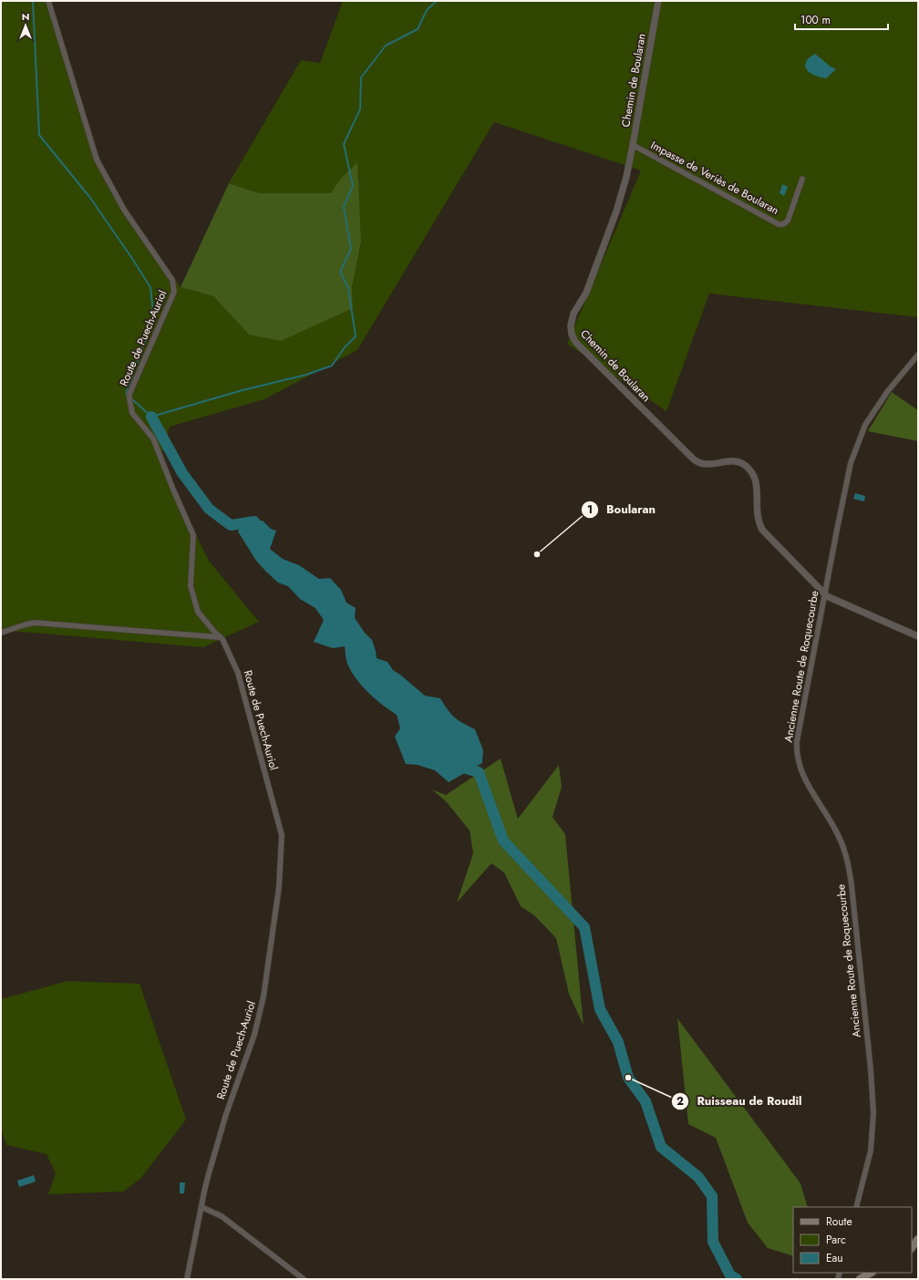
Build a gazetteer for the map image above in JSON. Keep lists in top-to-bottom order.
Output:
{
  "streets": {
    "street": [
      "Chemin de Boularan",
      "Impasse de Veriès de Boularan",
      "Route de Puech-Auriol",
      "Ancienne Route de Roquecourbe"
    ]
  },
  "crossings": [
    ["Chemin de Boularan", "Impasse de Veriès de Boularan"],
    ["Chemin de Boularan", "Ancienne Route de Roquecourbe"]
  ],
  "places": ["Boularan", "Ruisseau de Roudil"],
  "legend": ["Route", "Parc", "Eau"],
  "scale_bar": "100 m",
  "north": "top"
}
